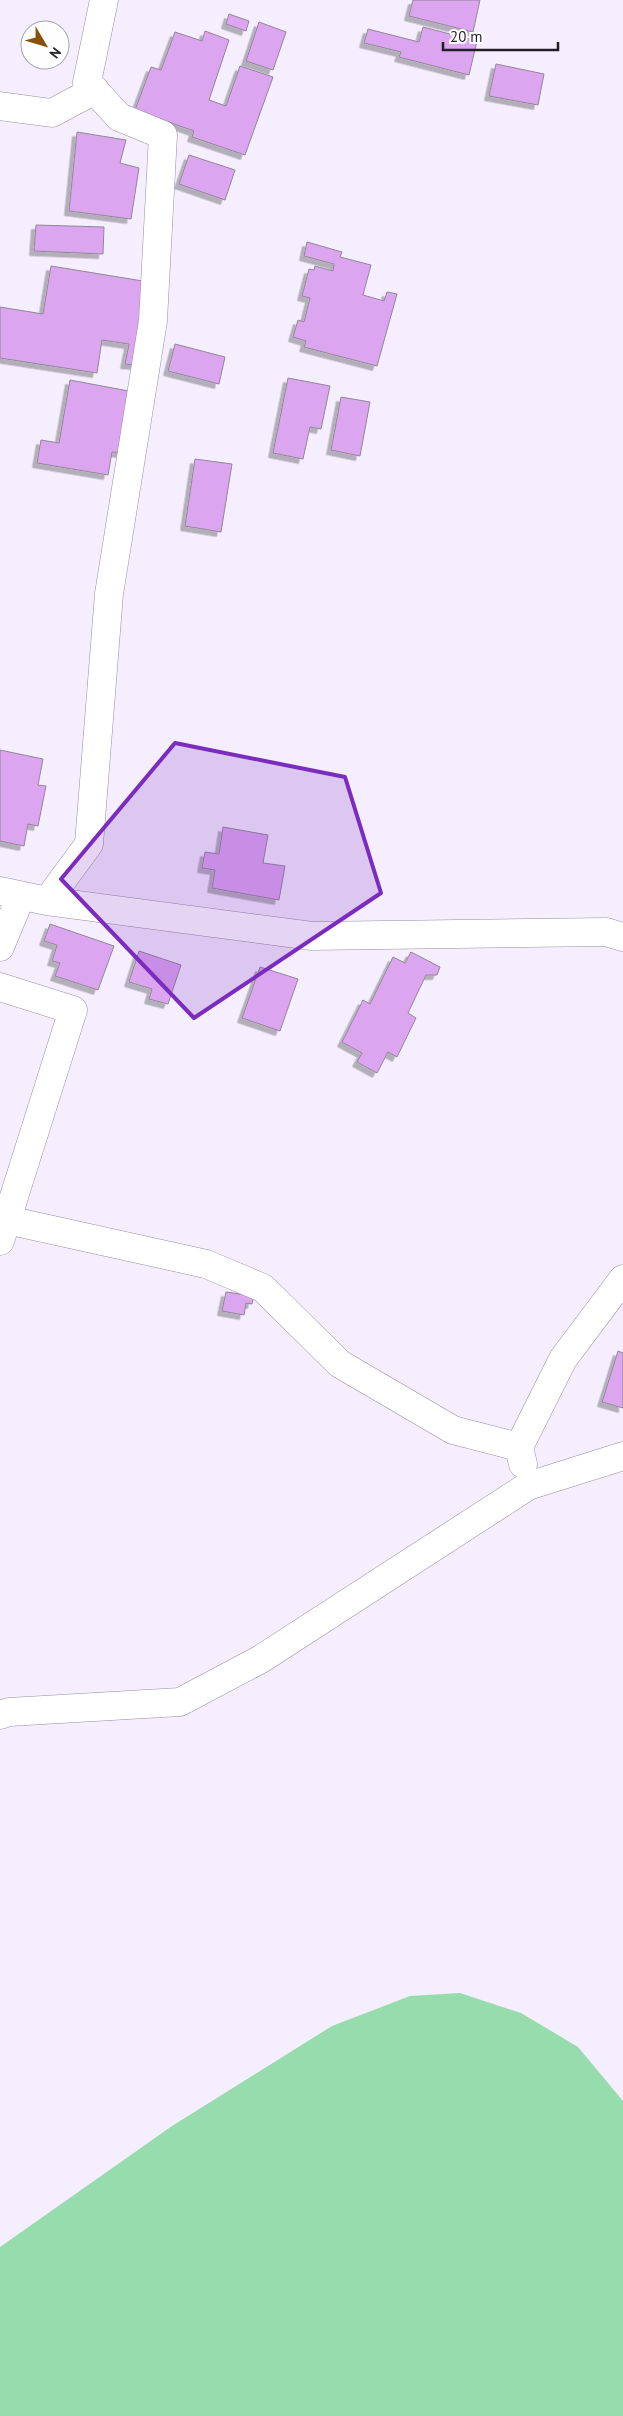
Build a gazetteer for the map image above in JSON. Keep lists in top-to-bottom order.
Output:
{
  "scale_bar": "20 m",
  "north": "bottom right"
}
